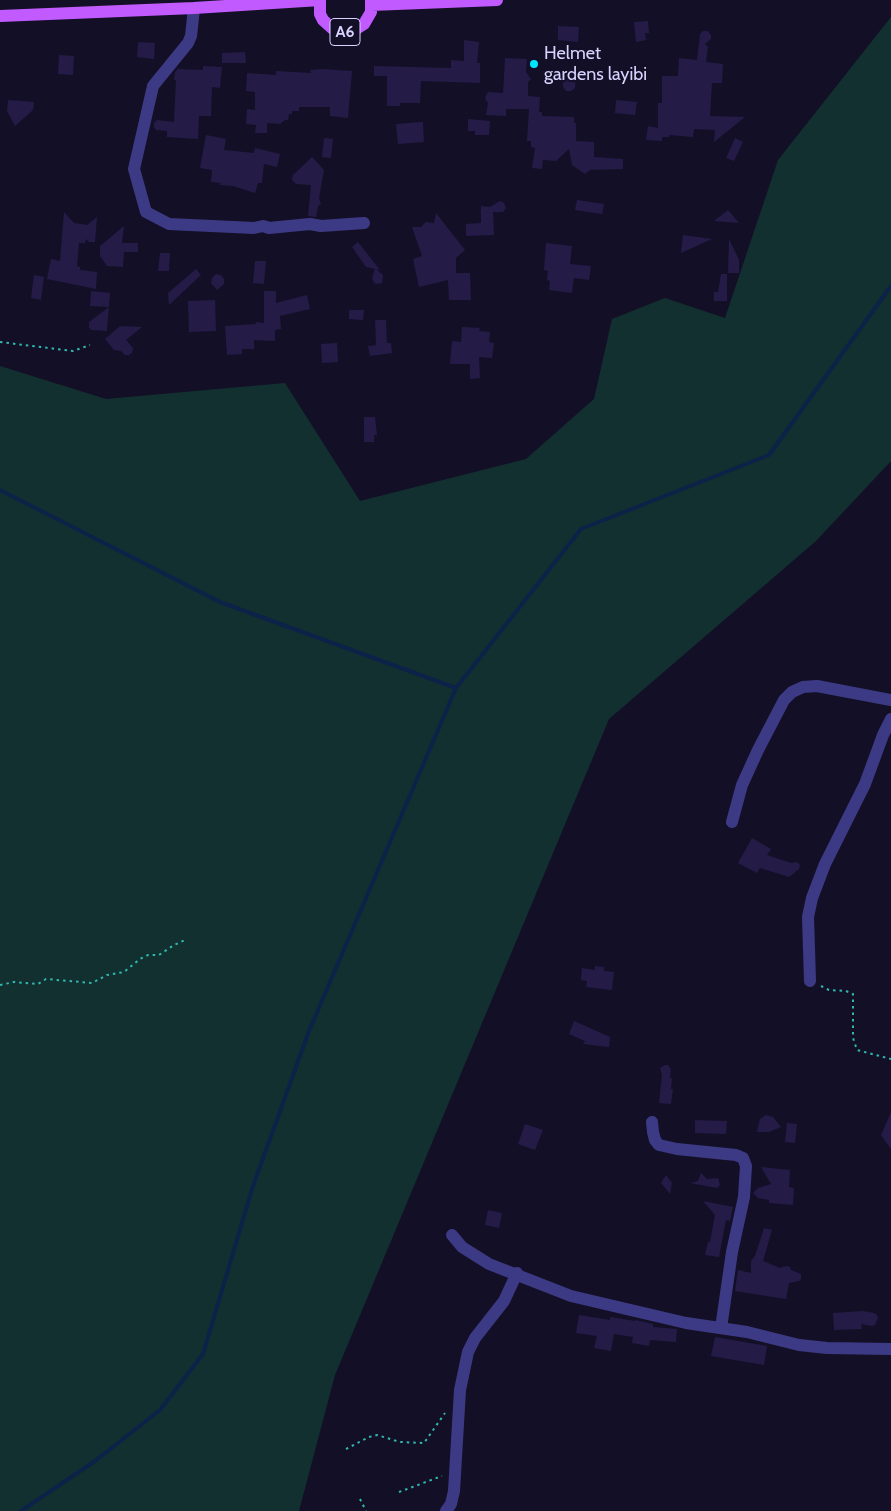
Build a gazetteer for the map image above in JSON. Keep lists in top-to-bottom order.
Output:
{
  "streets": {
    "main road": ["A6"]
  },
  "places": ["Helmet gardens layibi"]
}
